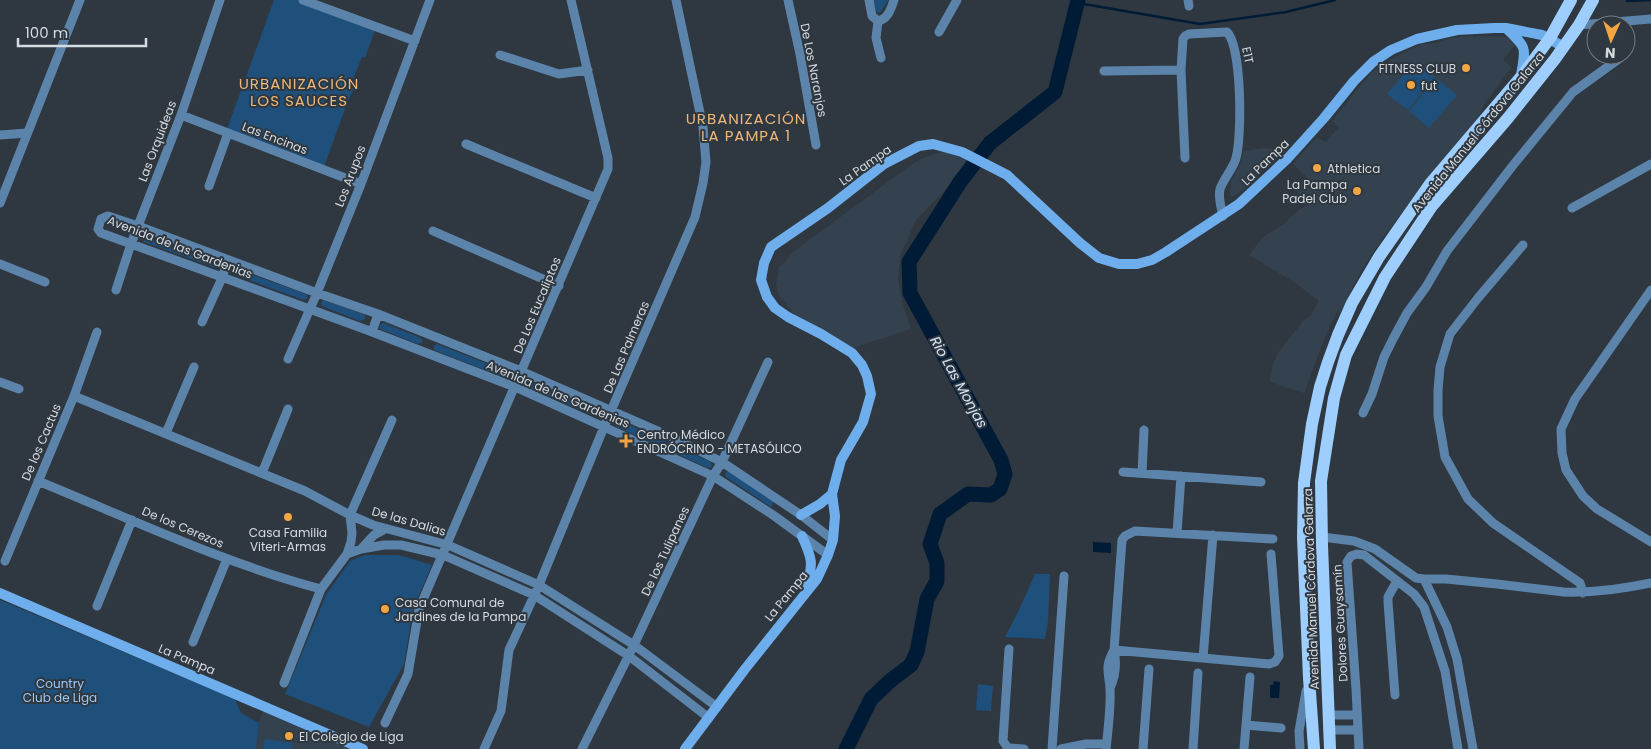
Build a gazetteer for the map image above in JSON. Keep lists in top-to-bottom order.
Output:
{
  "streets": {
    "main road": ["Avenida Manuel Córdova Galarza"],
    "street": [
      "E1T",
      "De Los Naranjos",
      "Las Encinas",
      "Las Orquideas",
      "La Pampa",
      "Los Arupos",
      "Avenida de las Gardenias",
      "De Los Eucaliptos",
      "De Las Palmeras",
      "De los Cactus",
      "De las Dalias",
      "De los Cerezos",
      "De los Tulipanes",
      "Dolores Guaysamín"
    ]
  },
  "crossings": [
    ["E1T", "La Pampa"],
    ["Avenida Manuel Córdova Galarza", "La Pampa"],
    ["Las Encinas", "Las Orquideas"],
    ["Las Encinas", "Los Arupos"],
    ["Las Orquideas", "Avenida de las Gardenias"],
    ["La Pampa", "Avenida de las Gardenias"],
    ["La Pampa", "De las Dalias"],
    ["Los Arupos", "Avenida de las Gardenias"],
    ["Avenida de las Gardenias", "De Los Eucaliptos"],
    ["Avenida de las Gardenias", "De Las Palmeras"],
    ["Avenida de las Gardenias", "De los Tulipanes"],
    ["De Los Eucaliptos", "De las Dalias"],
    ["De Las Palmeras", "De las Dalias"],
    ["De los Cactus", "De las Dalias"],
    ["De los Cactus", "De los Cerezos"],
    ["De las Dalias", "De los Tulipanes"]
  ],
  "districts": ["URBANIZACIÓN LOS SAUCES", "URBANIZACIÓN LA PAMPA 1"],
  "water": ["Rio Las Monjas"],
  "parks": ["Country Club de Liga"],
  "places": {
    "other": [
      "FITNESS CLUB",
      "fut",
      "Athletica",
      "La Pampa Padel Club",
      "Casa Familia Viteri-Armas",
      "Casa Comunal de Jardines de la Pampa",
      "El Colegio de Liga"
    ],
    "health": ["Centro Médico ENDRÓCRINO - METASÓLICO"]
  },
  "scale_bar": "100 m",
  "north": "bottom"
}
